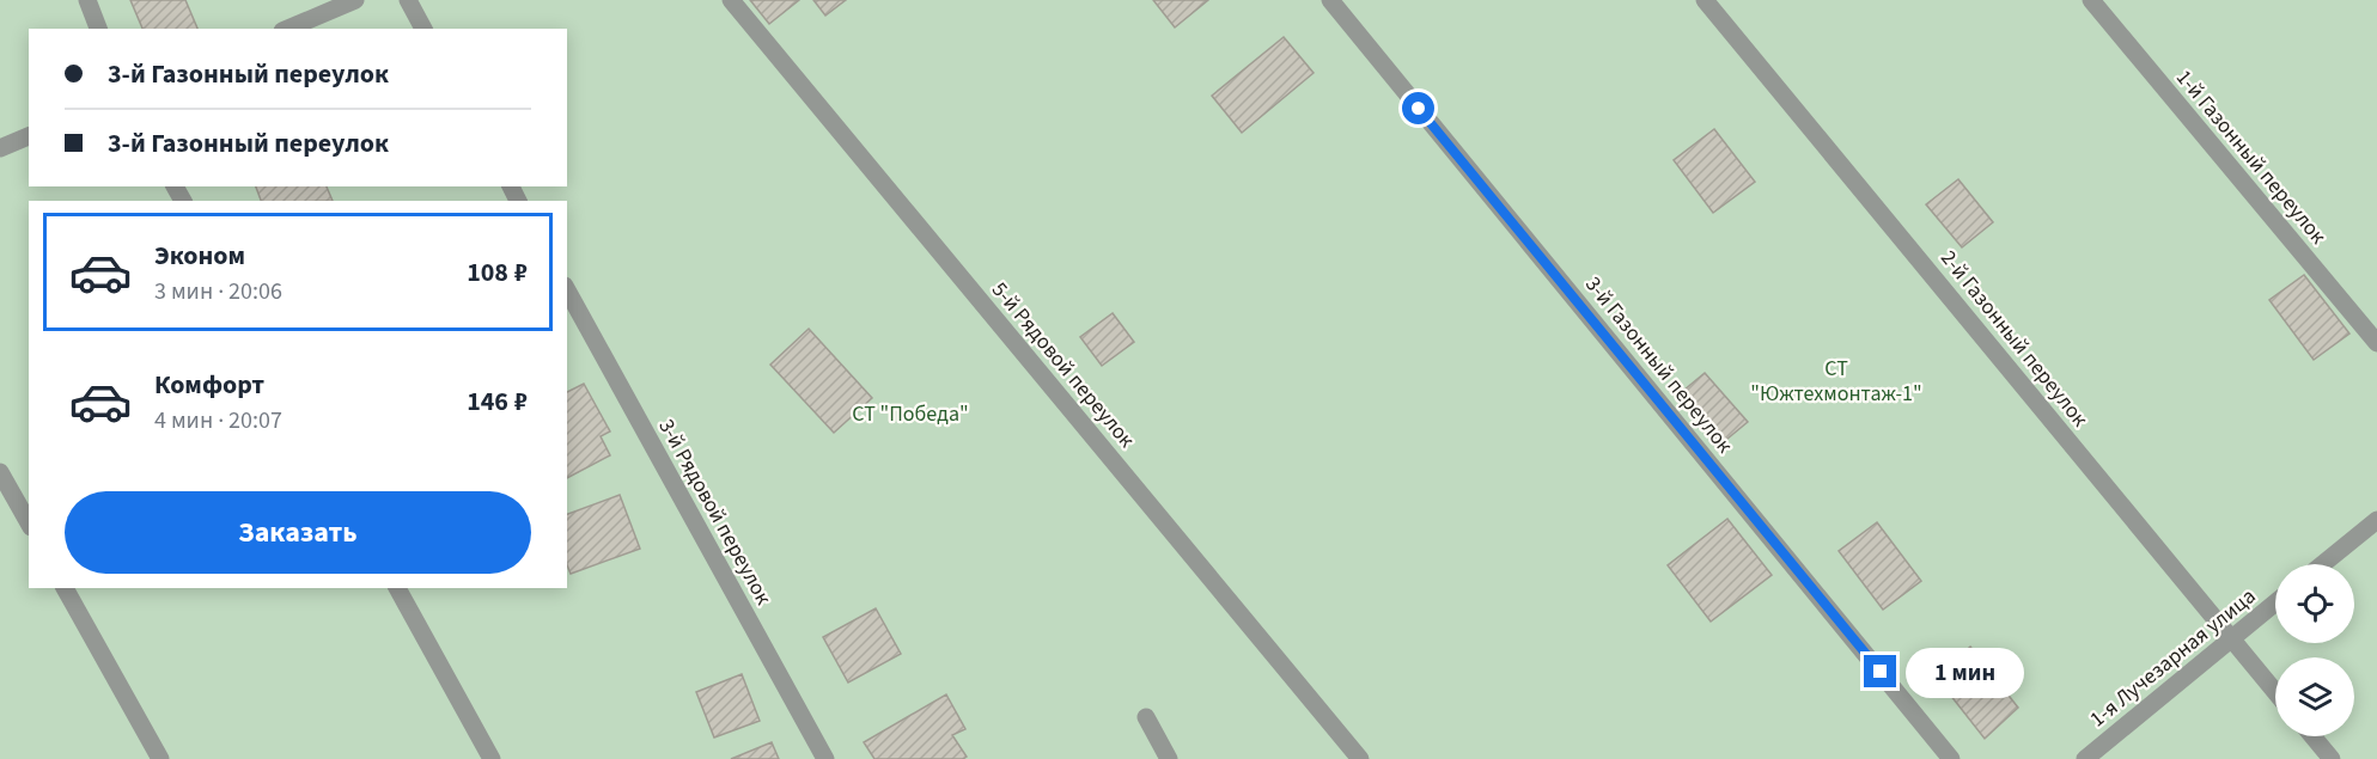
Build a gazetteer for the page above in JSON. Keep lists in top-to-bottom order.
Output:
{
  "streets": {
    "lane": [
      "1-й Газонный переулок",
      "2-й Газонный переулок",
      "5-й Рядовой переулок",
      "3-й Газонный переулок",
      "3-й Рядовой переулок",
      "1-я Лучезарная улица"
    ]
  },
  "crossings": [
    ["2-й Газонный переулок", "1-я Лучезарная улица"]
  ],
  "parks": ["СТ \"Южтехмонтаж-1\"", "СТ \"Победа\""],
  "page": {
    "banner": ["3-й Газонный переулок", "3-й Газонный переулок"],
    "list": [
      {
        "name": "Эконом",
        "note": "3 мин · 20:06",
        "value": "108 ₽"
      },
      {
        "name": "Комфорт",
        "note": "4 мин · 20:07",
        "value": "146 ₽"
      }
    ],
    "buttons": "Заказать",
    "bubble": "1 мин"
  }
}
